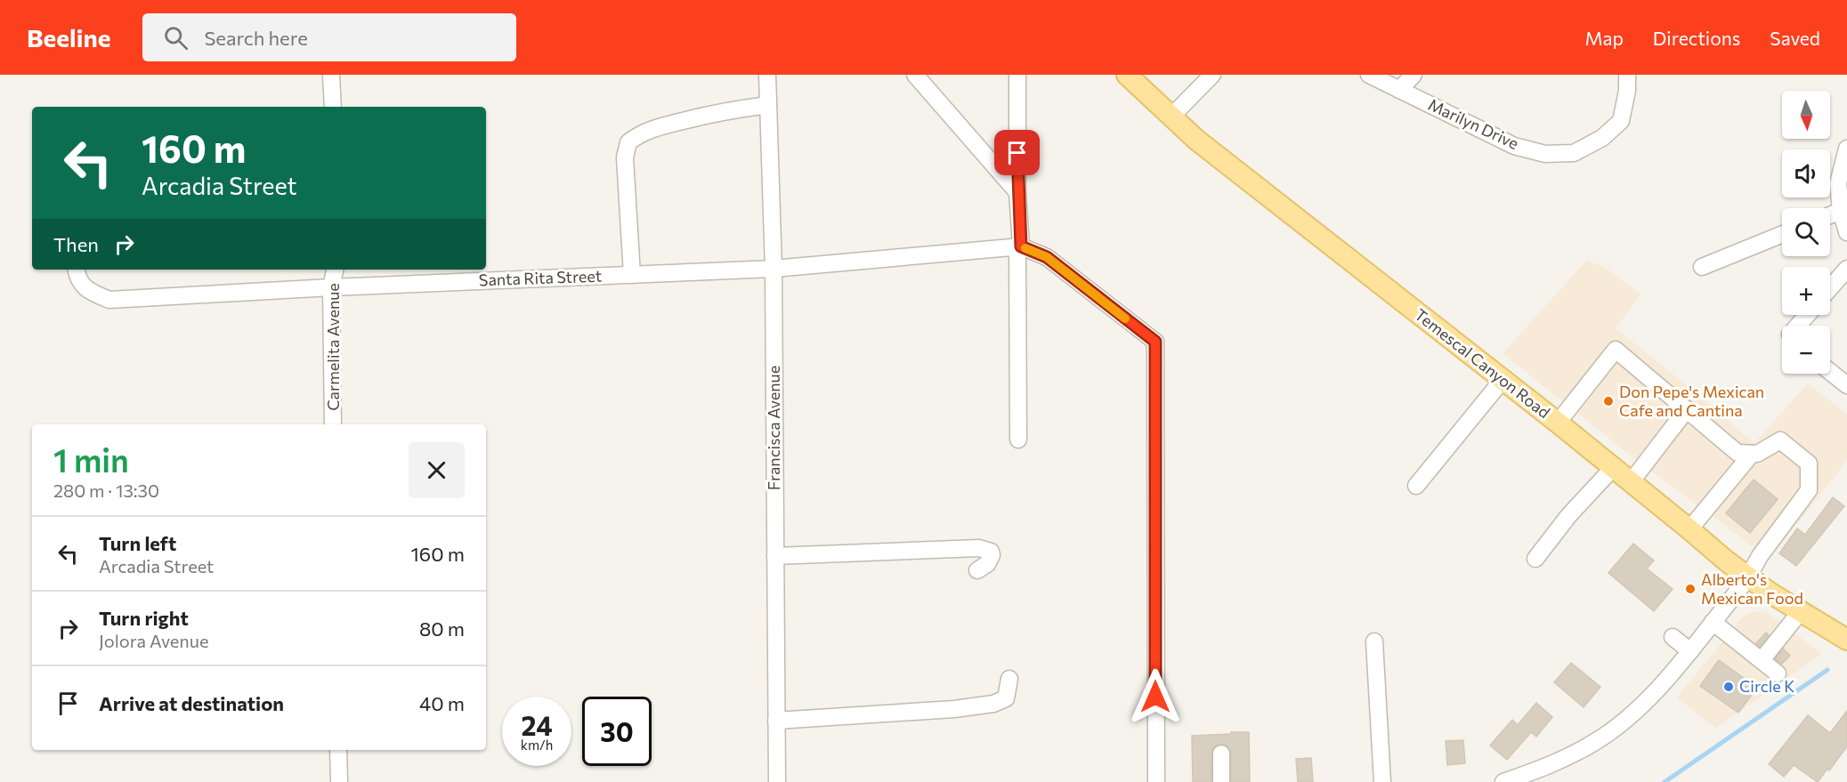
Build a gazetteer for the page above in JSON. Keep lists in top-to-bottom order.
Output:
{
  "streets": {
    "main road": ["Temescal Canyon Road"],
    "street": [
      "Marilyn Drive",
      "Santa Rita Street",
      "Carmelita Avenue",
      "Francisca Avenue"
    ]
  },
  "crossings": [
    ["Santa Rita Street", "Carmelita Avenue"],
    ["Santa Rita Street", "Francisca Avenue"]
  ],
  "places": ["Don Pepe's Mexican Cafe and Cantina", "Alberto's Mexican Food", "Circle K"],
  "north": "bottom",
  "page": {
    "header": "Beeline",
    "search": "Search here",
    "nav": ["Map", "Directions", "Saved"],
    "map_buttons": ["+", "−"],
    "turn": ["160 m", "Arcadia Street"],
    "then": "Then",
    "heading": ["1 min", "280 m · 13:30"],
    "list": [
      {
        "name": "Turn left",
        "note": "Arcadia Street",
        "value": "160 m"
      },
      {
        "name": "Turn right",
        "note": "Jolora Avenue",
        "value": "80 m"
      },
      {
        "name": "Arrive at destination",
        "value": "40 m"
      }
    ],
    "speed": "24 km/h",
    "limit": "30"
  }
}
